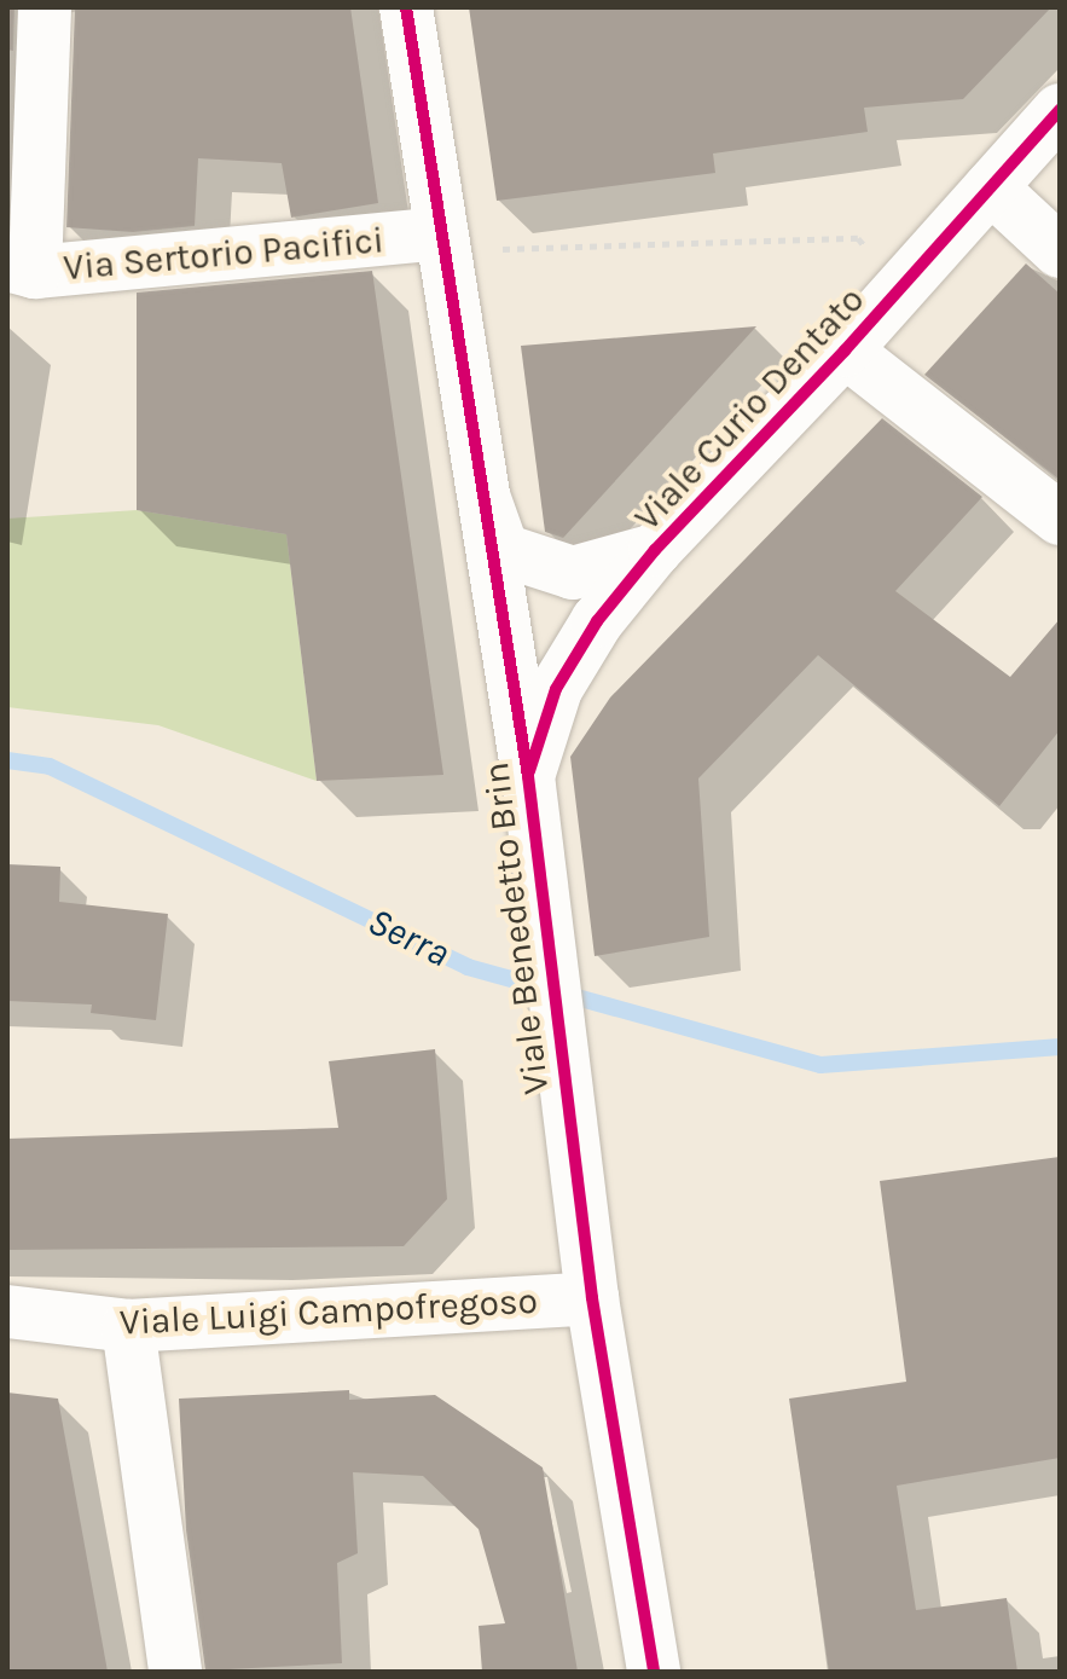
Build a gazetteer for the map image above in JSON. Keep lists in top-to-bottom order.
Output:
{
  "streets": {
    "street": [
      "Via Sertorio Pacifici",
      "Viale Curio Dentato",
      "Viale Benedetto Brin",
      "Viale Luigi Campofregoso"
    ]
  },
  "crossings": [
    ["Via Sertorio Pacifici", "Viale Benedetto Brin"],
    ["Viale Curio Dentato", "Viale Benedetto Brin"],
    ["Viale Benedetto Brin", "Viale Luigi Campofregoso"]
  ],
  "water": ["Serra"]
}
